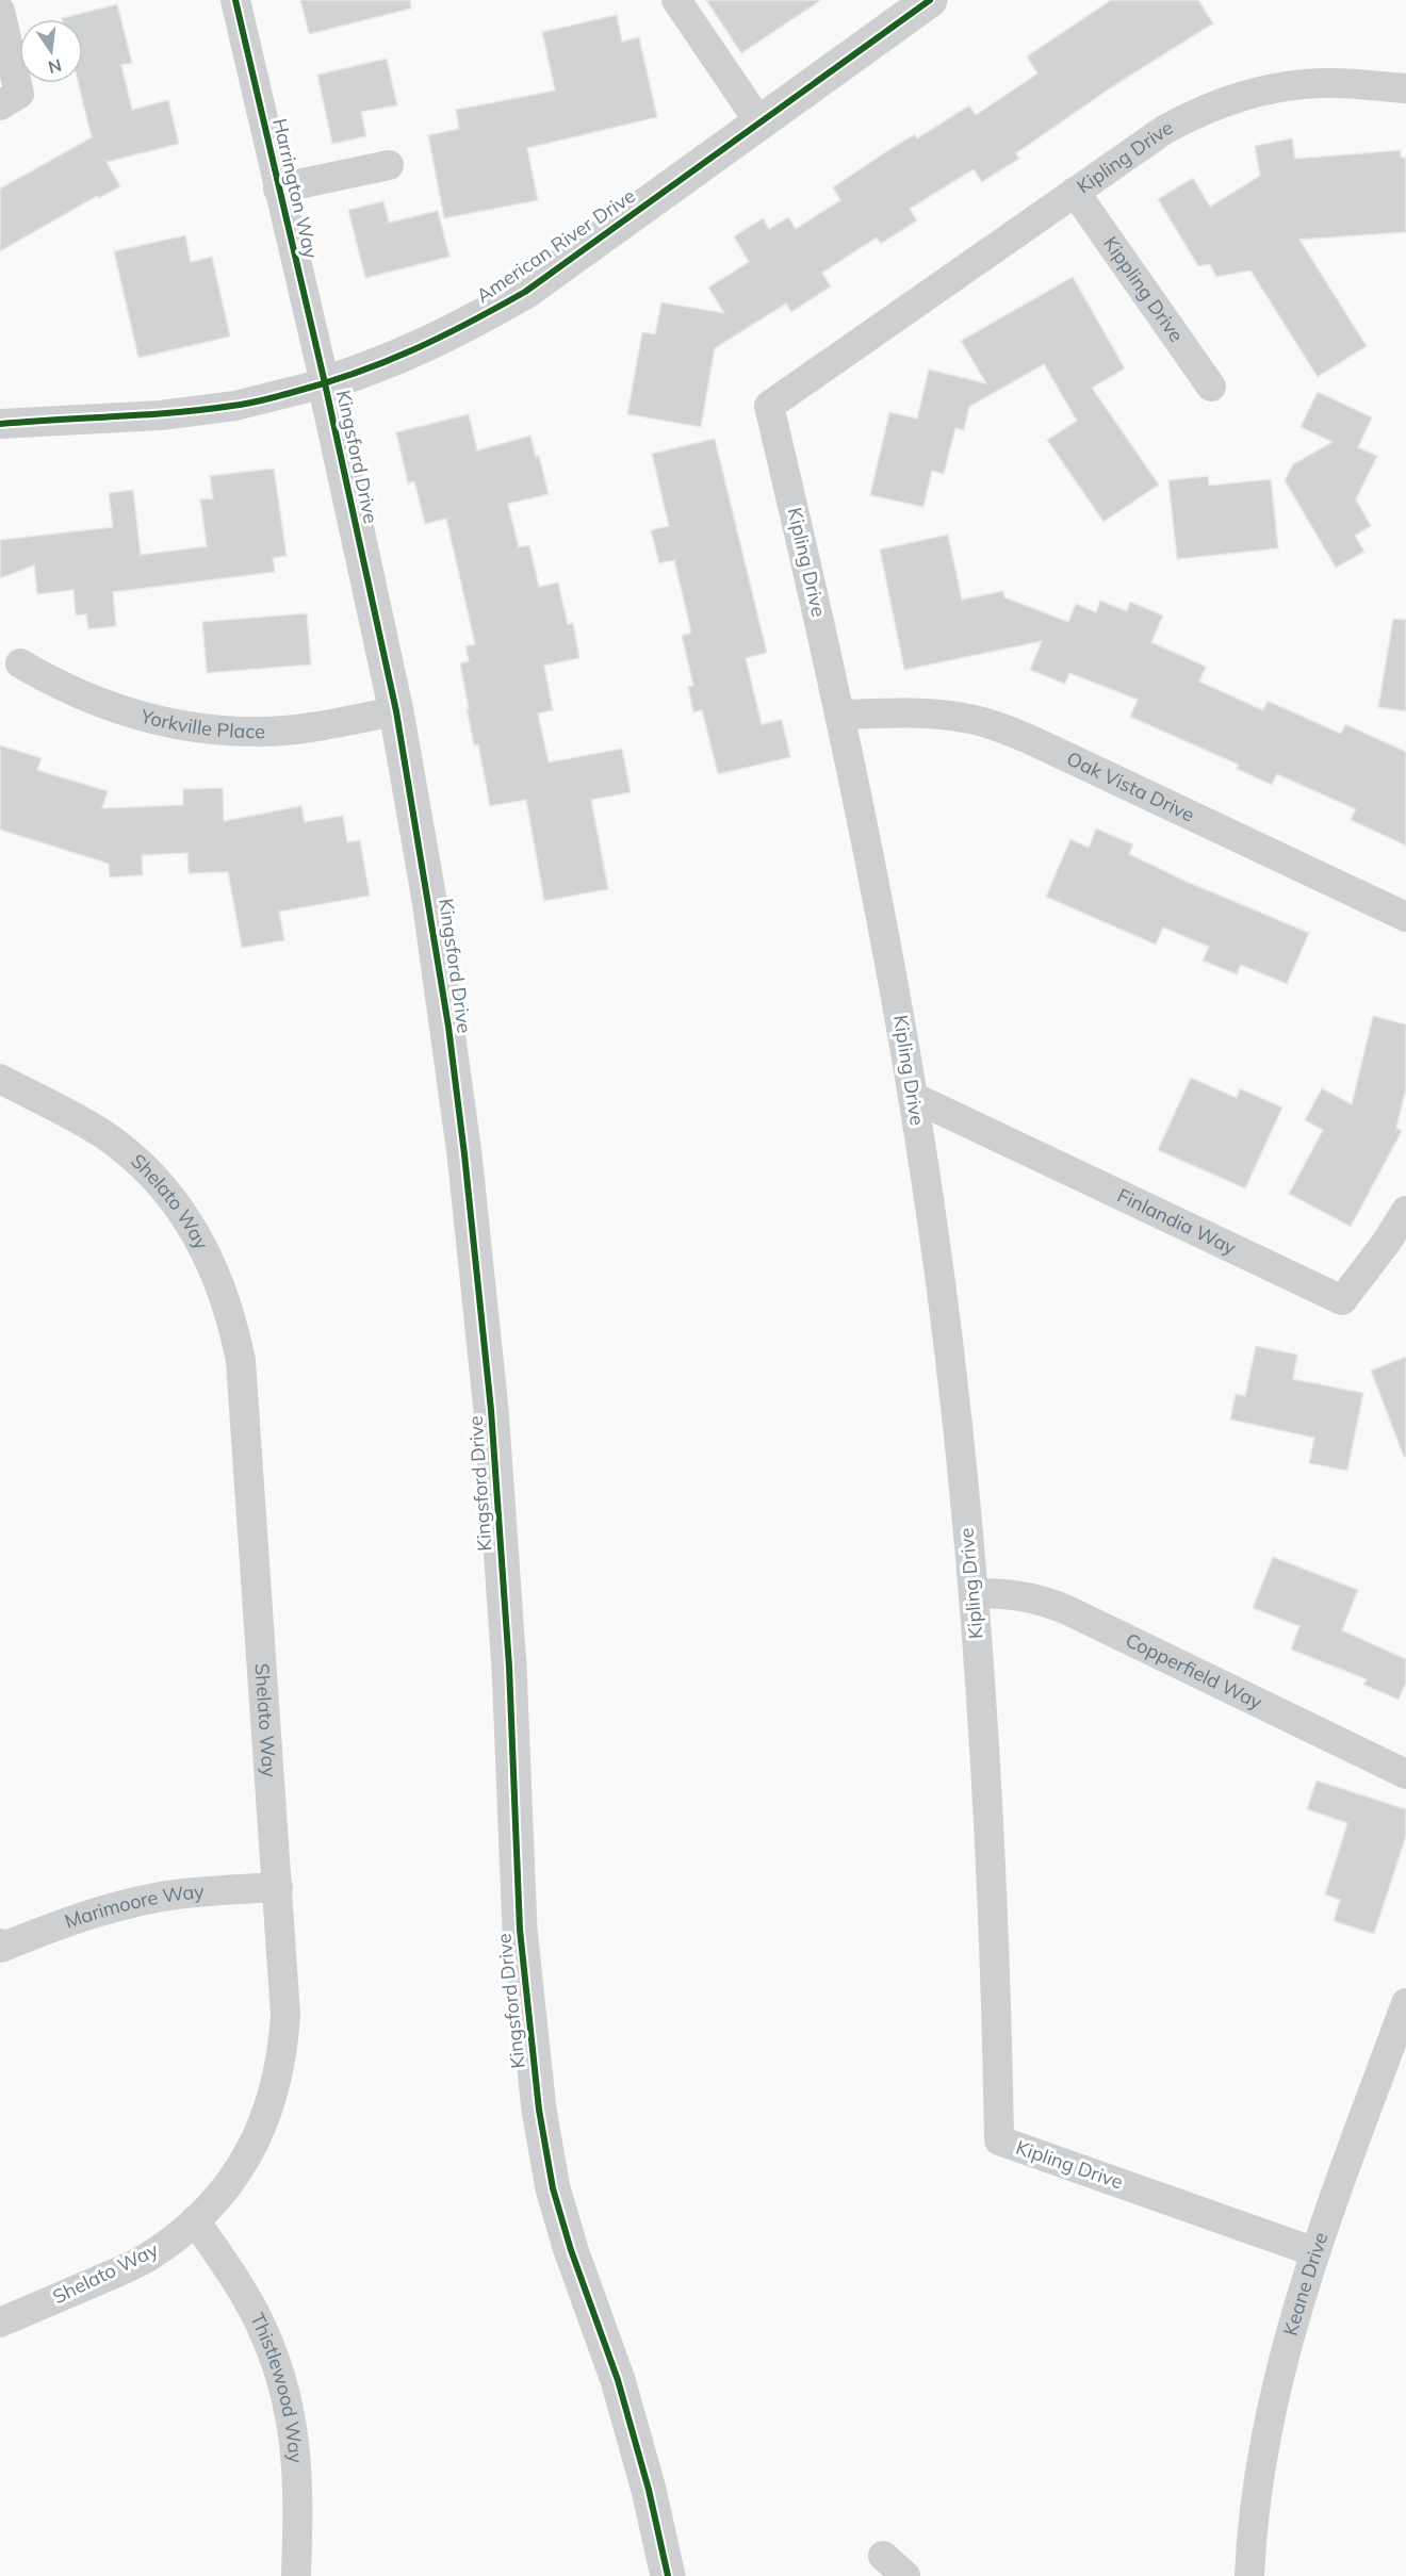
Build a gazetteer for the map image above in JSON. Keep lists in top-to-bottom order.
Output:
{
  "streets": {
    "street": [
      "Kipling Drive",
      "Harrington Way",
      "American River Drive",
      "Kippling Drive",
      "Kingsford Drive",
      "Yorkville Place",
      "Oak Vista Drive",
      "Shelato Way",
      "Finlandia Way",
      "Copperfield Way",
      "Marimoore Way",
      "Keane Drive",
      "Thistlewood Way"
    ]
  },
  "crossings": [
    ["Kipling Drive", "Kippling Drive"],
    ["Kipling Drive", "Oak Vista Drive"],
    ["Kipling Drive", "Finlandia Way"],
    ["Kipling Drive", "Copperfield Way"],
    ["Kipling Drive", "Keane Drive"],
    ["Harrington Way", "American River Drive"],
    ["Harrington Way", "Kingsford Drive"],
    ["American River Drive", "Kingsford Drive"],
    ["Kingsford Drive", "Yorkville Place"],
    ["Shelato Way", "Marimoore Way"],
    ["Shelato Way", "Thistlewood Way"]
  ],
  "north": "bottom"
}
